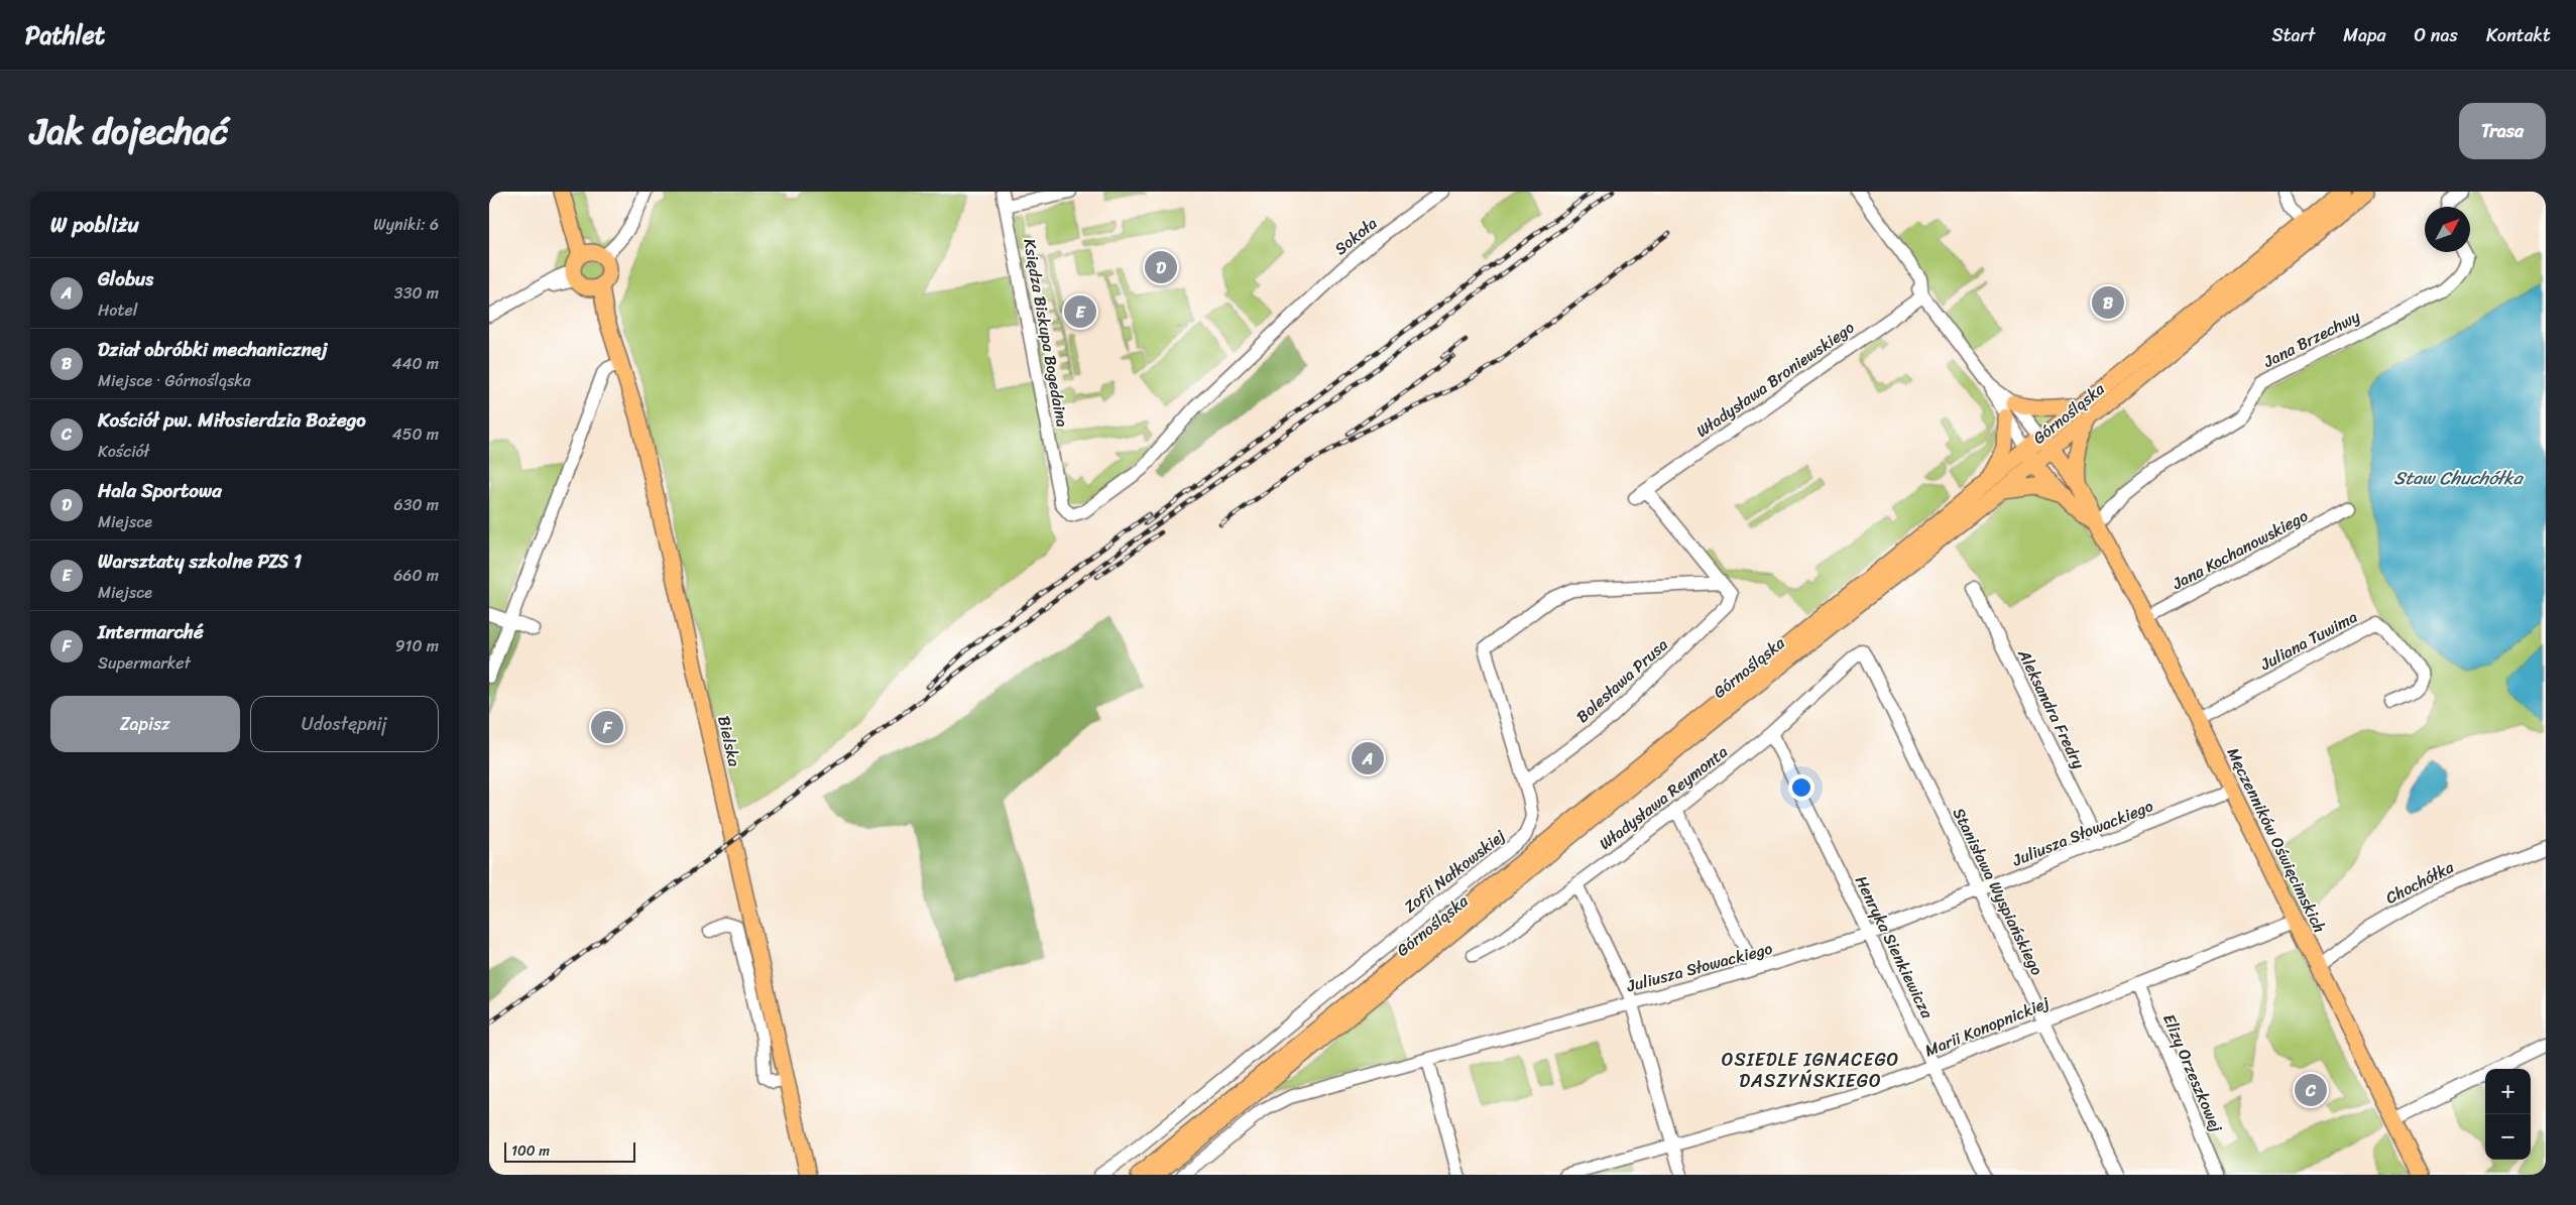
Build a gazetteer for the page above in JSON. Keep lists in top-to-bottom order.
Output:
{
  "streets": {
    "main road": ["Górnośląska", "Bielska", "Męczenników Oświęcimskich"],
    "street": [
      "Sokoła",
      "Księdza Biskupa Bogedaina",
      "Jana Brzechwy",
      "Władysława Broniewskiego",
      "Jana Kochanowskiego",
      "Juliana Tuwima",
      "Bolesława Prusa",
      "Aleksandra Fredry",
      "Władysława Reymonta",
      "Juliusza Słowackiego",
      "Zofii Nałkowskiej",
      "Chochółka",
      "Stanisława Wyspiańskiego",
      "Henryka Sienkiewicza",
      "Marii Konopnickiej",
      "Elizy Orzeszkowej"
    ]
  },
  "crossings": [
    ["Sokoła", "Księdza Biskupa Bogedaina"],
    ["Jana Brzechwy", "Męczenników Oświęcimskich"],
    ["Władysława Broniewskiego", "Męczenników Oświęcimskich"],
    ["Górnośląska", "Męczenników Oświęcimskich"],
    ["Jana Kochanowskiego", "Męczenników Oświęcimskich"],
    ["Juliana Tuwima", "Męczenników Oświęcimskich"],
    ["Bolesława Prusa", "Zofii Nałkowskiej"],
    ["Aleksandra Fredry", "Juliusza Słowackiego"],
    ["Władysława Reymonta", "Stanisława Wyspiańskiego"],
    ["Władysława Reymonta", "Henryka Sienkiewicza"],
    ["Juliusza Słowackiego", "Męczenników Oświęcimskich"],
    ["Juliusza Słowackiego", "Stanisława Wyspiańskiego"],
    ["Juliusza Słowackiego", "Henryka Sienkiewicza"],
    ["Męczenników Oświęcimskich", "Chochółka"],
    ["Męczenników Oświęcimskich", "Marii Konopnickiej"],
    ["Stanisława Wyspiańskiego", "Marii Konopnickiej"],
    ["Henryka Sienkiewicza", "Marii Konopnickiej"],
    ["Marii Konopnickiej", "Elizy Orzeszkowej"]
  ],
  "districts": ["OSIEDLE IGNACEGO DASZYŃSKIEGO"],
  "water": ["Staw Chuchółka"],
  "scale_bar": "100 m",
  "north": "top right",
  "page": {
    "header": "Pathlet",
    "nav": [
      "Start",
      "Mapa",
      "O nas",
      "Kontakt"
    ],
    "title": "Jak dojechać",
    "buttons": [
      "Trasa",
      ["Zapisz", "Udostępnij"]
    ],
    "heading": ["W pobliżu", "Wyniki: 6"],
    "pins": [
      "D",
      "B",
      "E",
      "F",
      "A",
      "C"
    ],
    "list": [
      {
        "mark": "A",
        "name": "Globus",
        "note": "Hotel",
        "value": "330 m"
      },
      {
        "mark": "B",
        "name": "Dział obróbki mechanicznej",
        "note": "Miejsce · Górnośląska",
        "value": "440 m"
      },
      {
        "mark": "C",
        "name": "Kościół pw. Miłosierdzia Bożego",
        "note": "Kościół",
        "value": "450 m"
      },
      {
        "mark": "D",
        "name": "Hala Sportowa",
        "note": "Miejsce",
        "value": "630 m"
      },
      {
        "mark": "E",
        "name": "Warsztaty szkolne PZS 1",
        "note": "Miejsce",
        "value": "660 m"
      },
      {
        "mark": "F",
        "name": "Intermarché",
        "note": "Supermarket",
        "value": "910 m"
      }
    ],
    "map_buttons": ["+", "−"],
    "scale": "100 m"
  }
}
